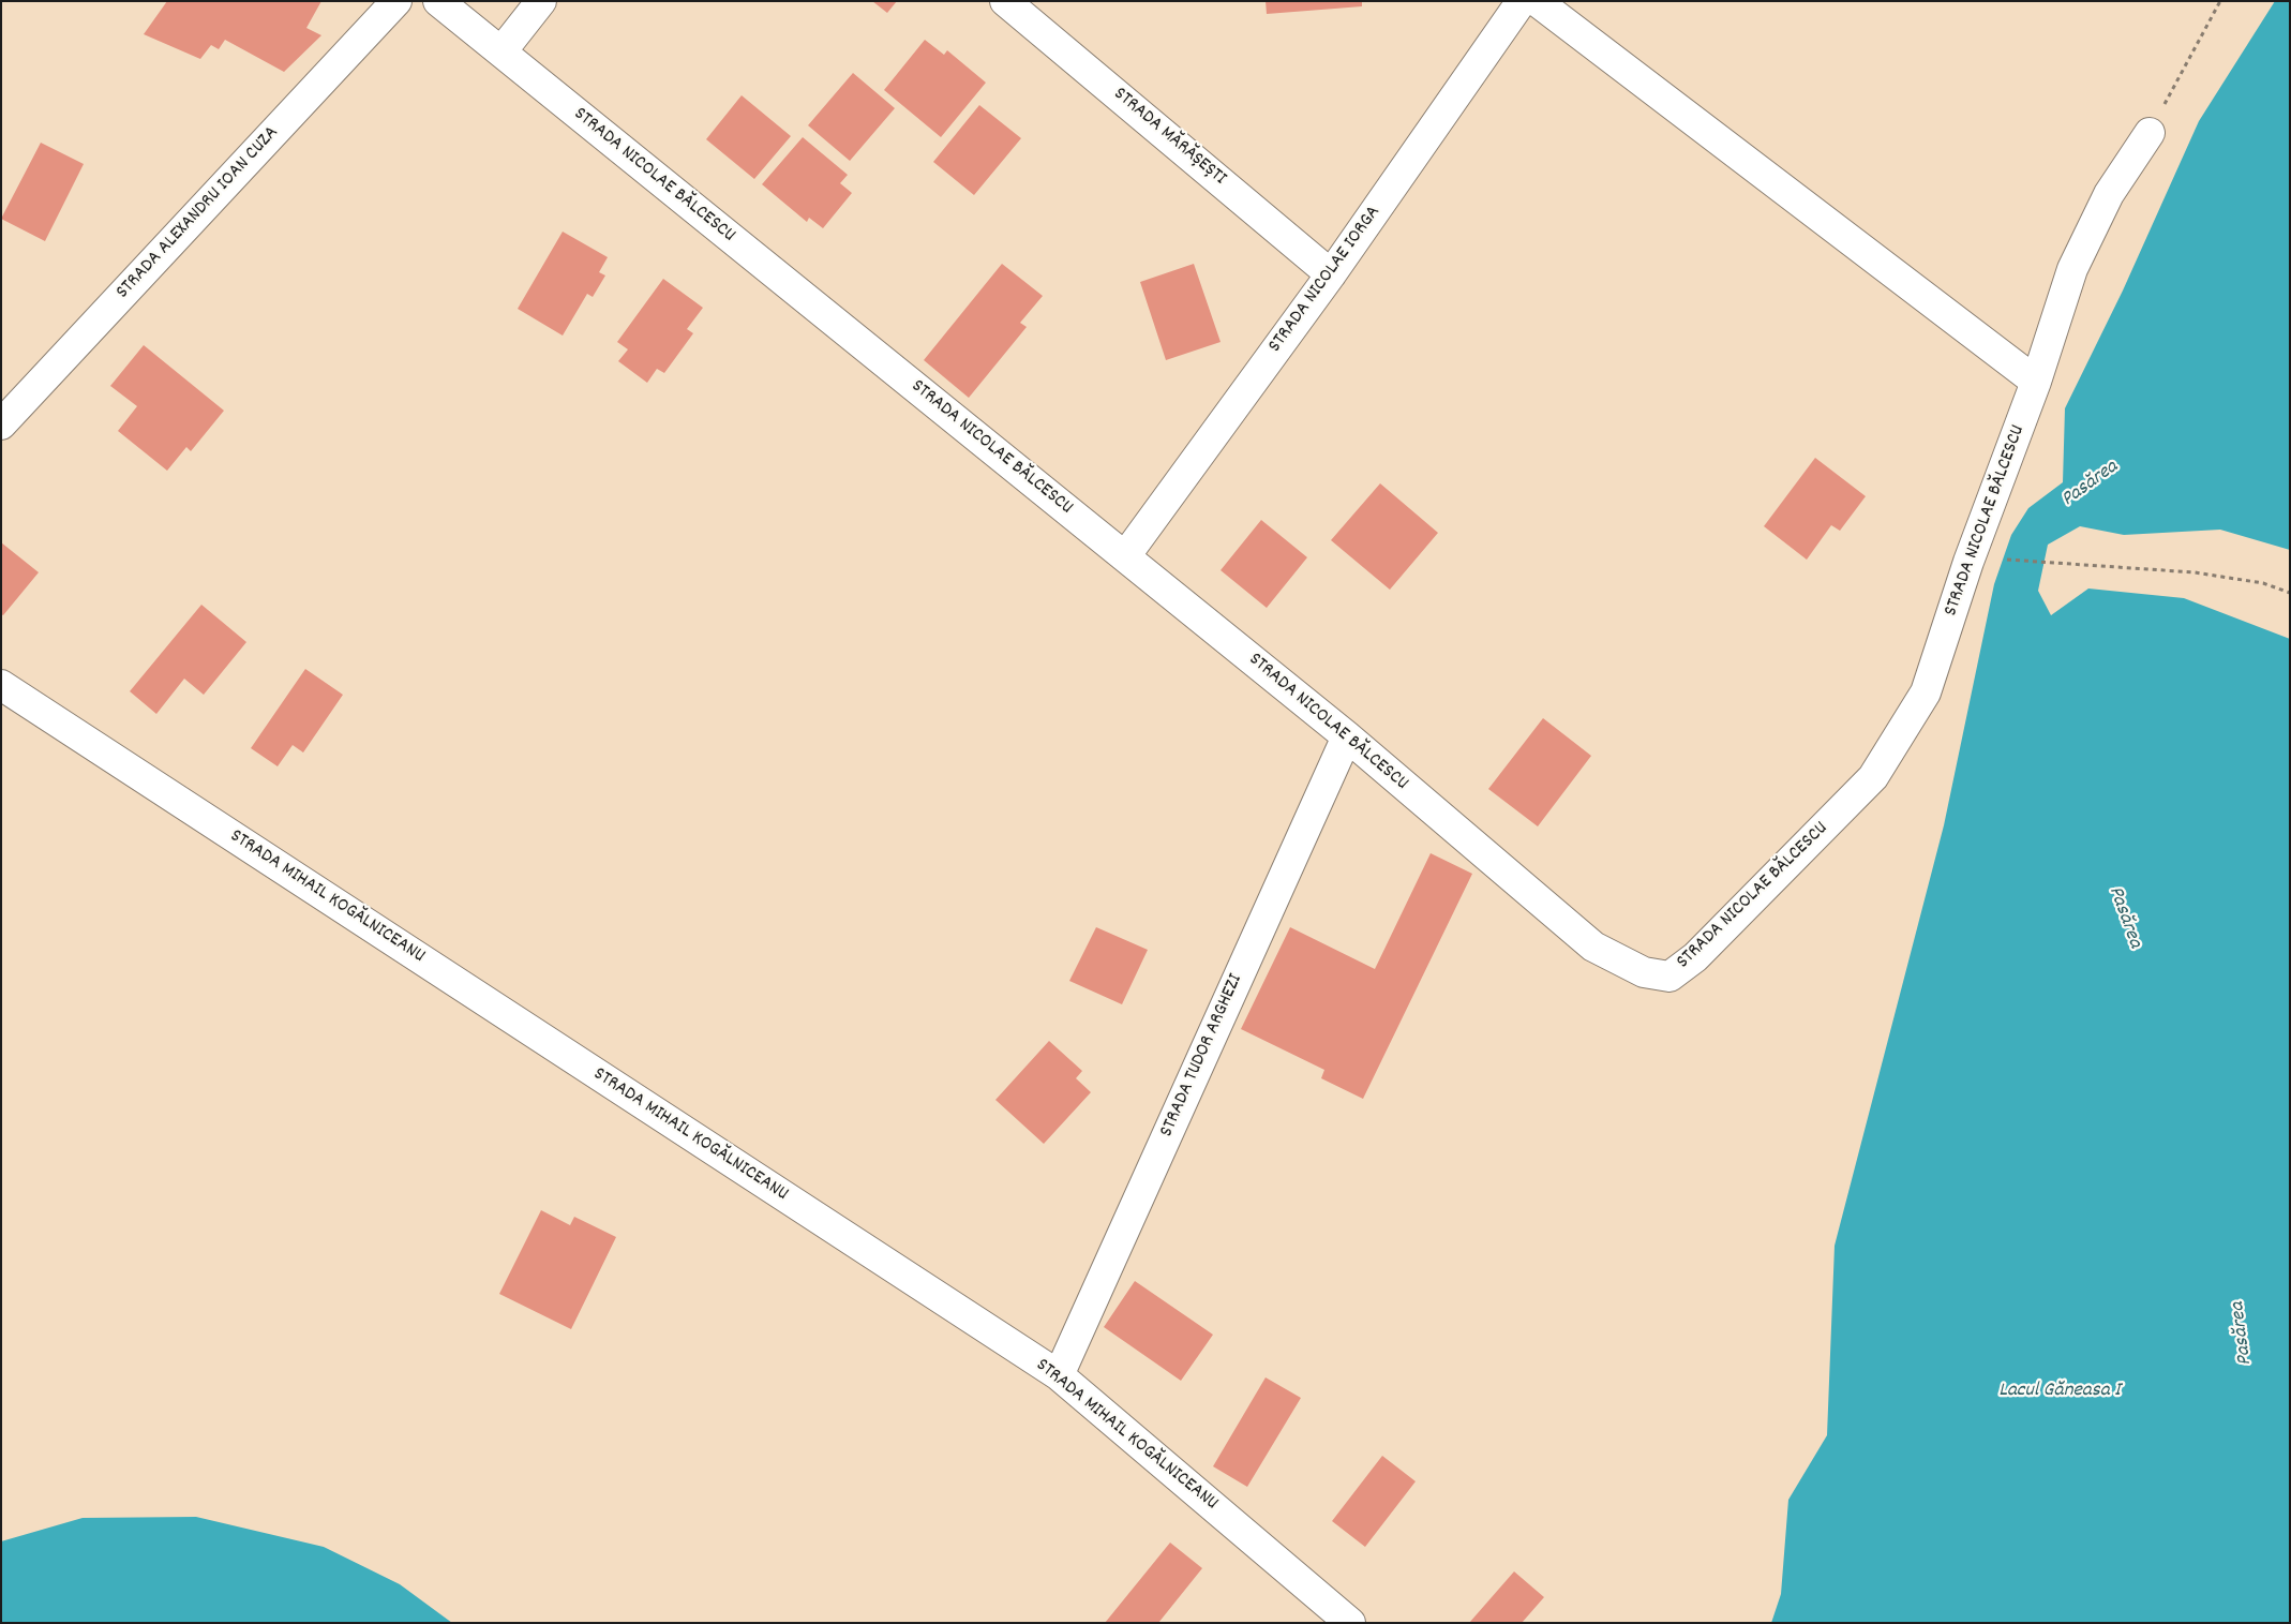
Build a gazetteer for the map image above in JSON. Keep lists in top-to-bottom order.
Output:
{
  "streets": {
    "street": [
      "STRADA MĂRĂȘEȘTI",
      "STRADA NICOLAE BĂLCESCU",
      "STRADA ALEXANDRU IOAN CUZA",
      "STRADA NICOLAE IORGA",
      "STRADA MIHAIL KOGĂLNICEANU",
      "STRADA TUDOR ARGHEZI"
    ]
  },
  "crossings": [
    ["STRADA MĂRĂȘEȘTI", "STRADA NICOLAE IORGA"],
    ["STRADA NICOLAE BĂLCESCU", "STRADA NICOLAE IORGA"],
    ["STRADA NICOLAE BĂLCESCU", "STRADA TUDOR ARGHEZI"],
    ["STRADA MIHAIL KOGĂLNICEANU", "STRADA TUDOR ARGHEZI"]
  ],
  "water": ["Pasărea", "Lacul Găneasa I"]
}
